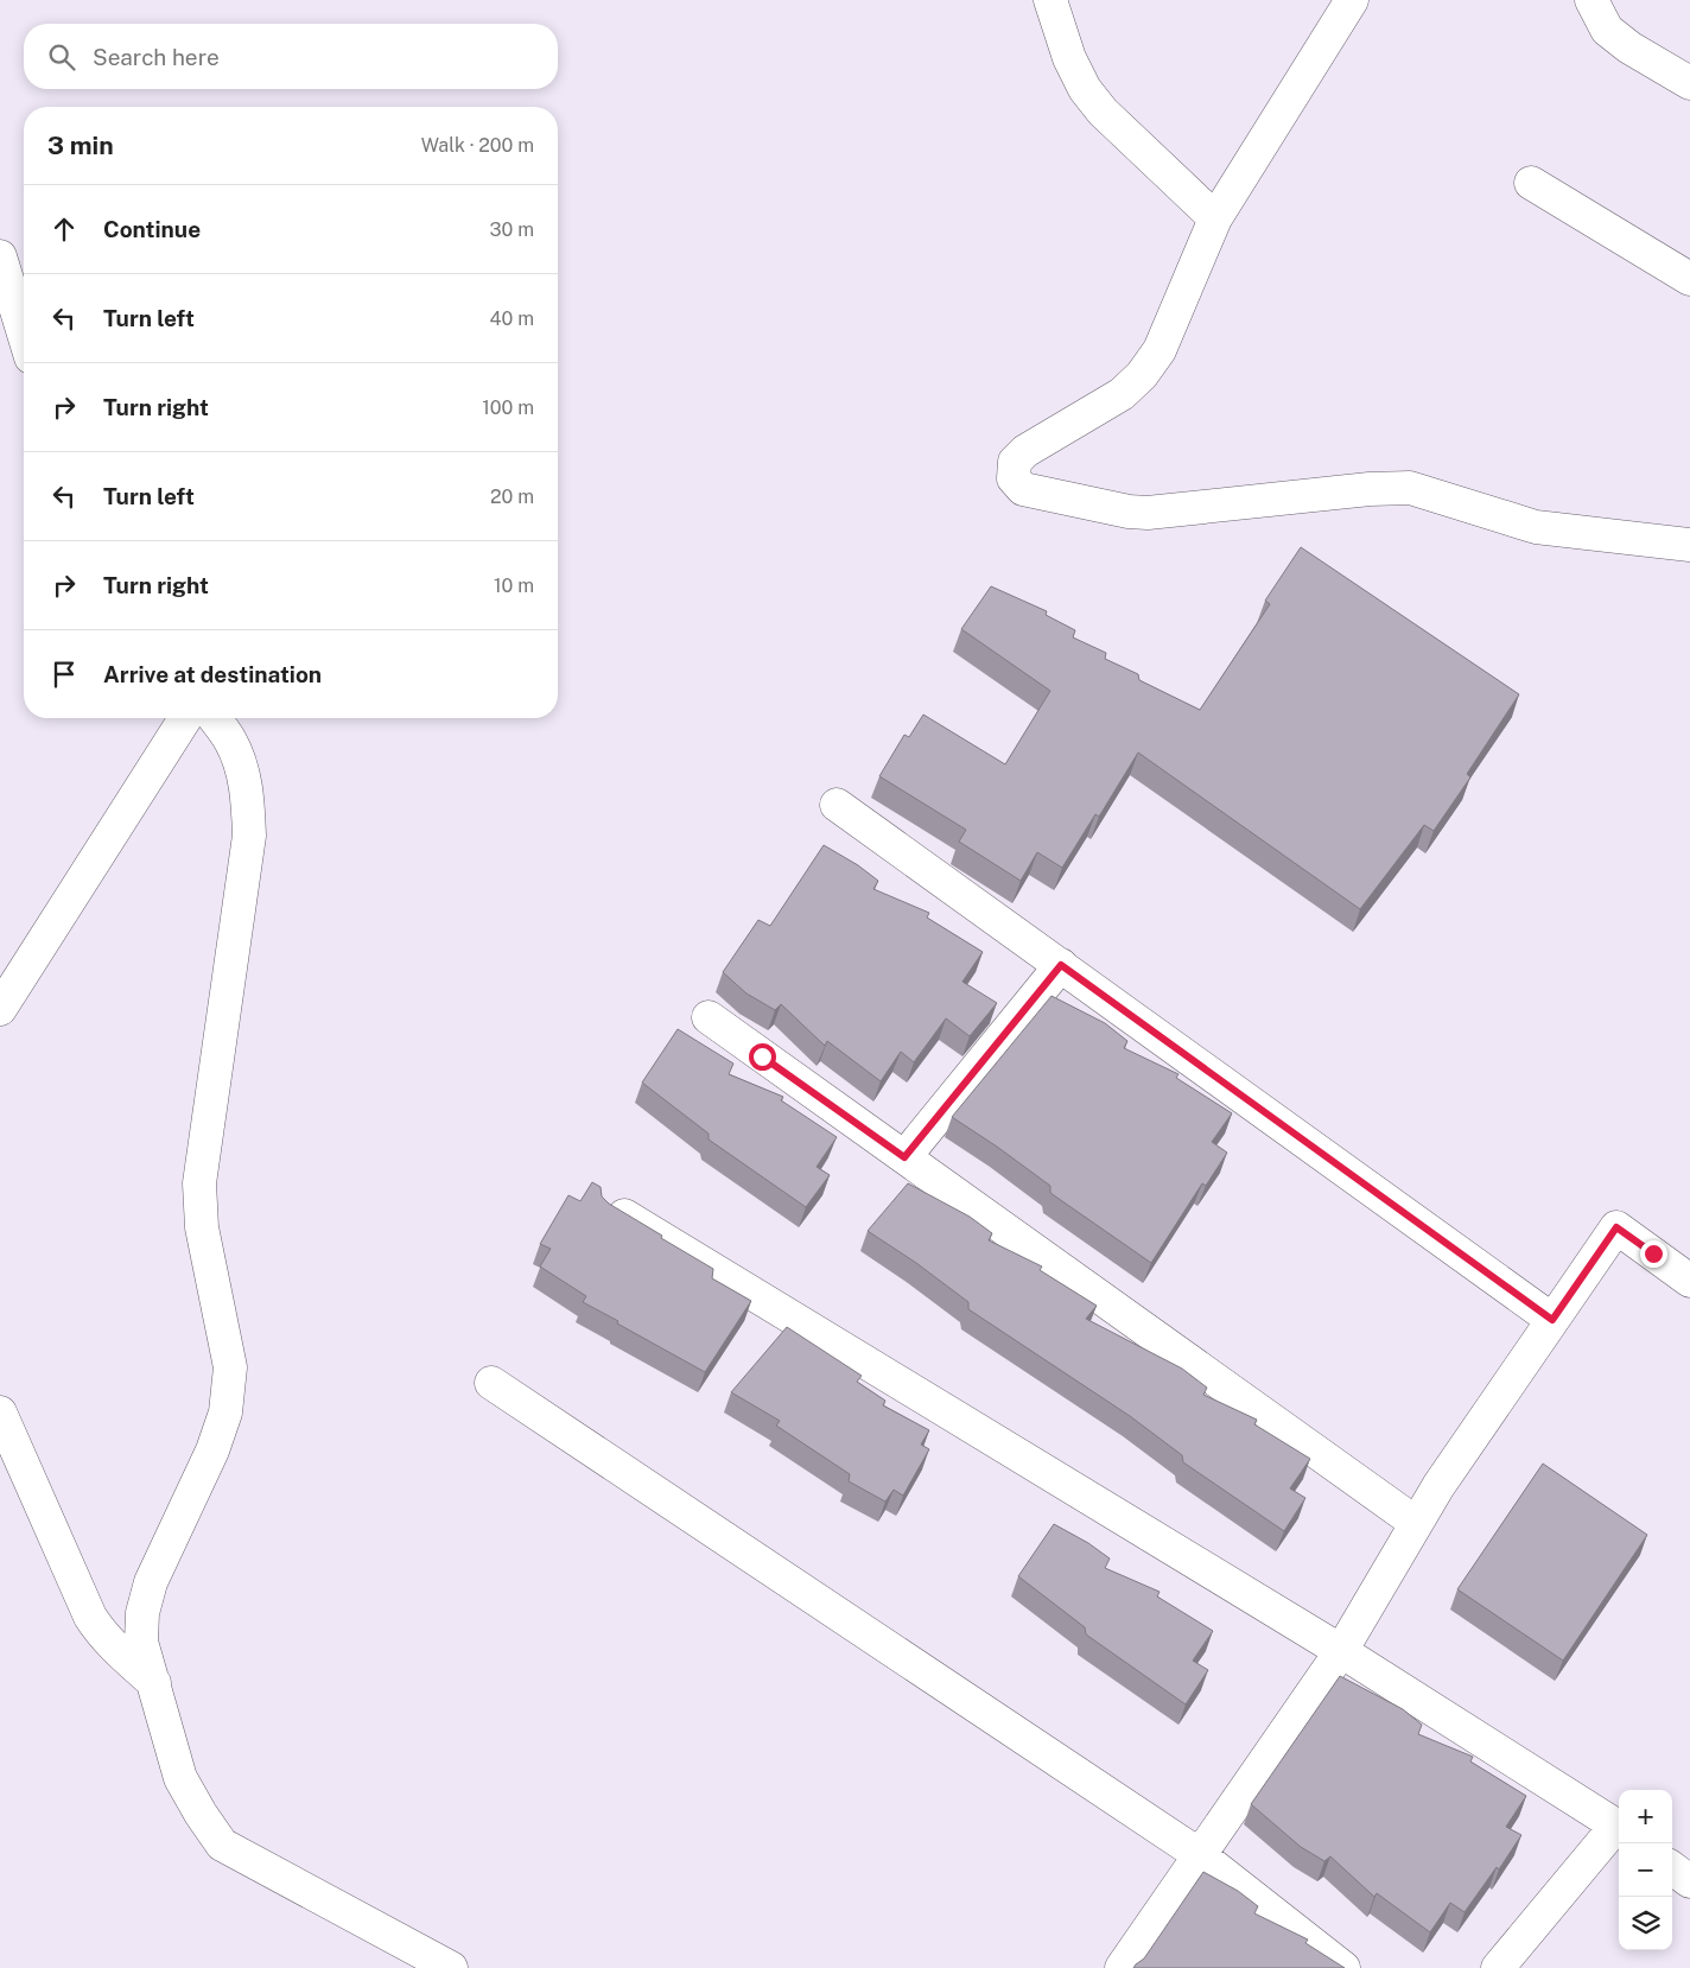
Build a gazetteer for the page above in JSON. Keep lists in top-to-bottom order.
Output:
{
  "page": {
    "search": "Search here",
    "heading": ["3 min", "Walk · 200 m"],
    "list": [
      ["Continue", "30 m"],
      ["Turn left", "40 m"],
      ["Turn right", "100 m"],
      ["Turn left", "20 m"],
      ["Turn right", "10 m"],
      "Arrive at destination"
    ],
    "map_buttons": ["+", "−"]
  }
}
